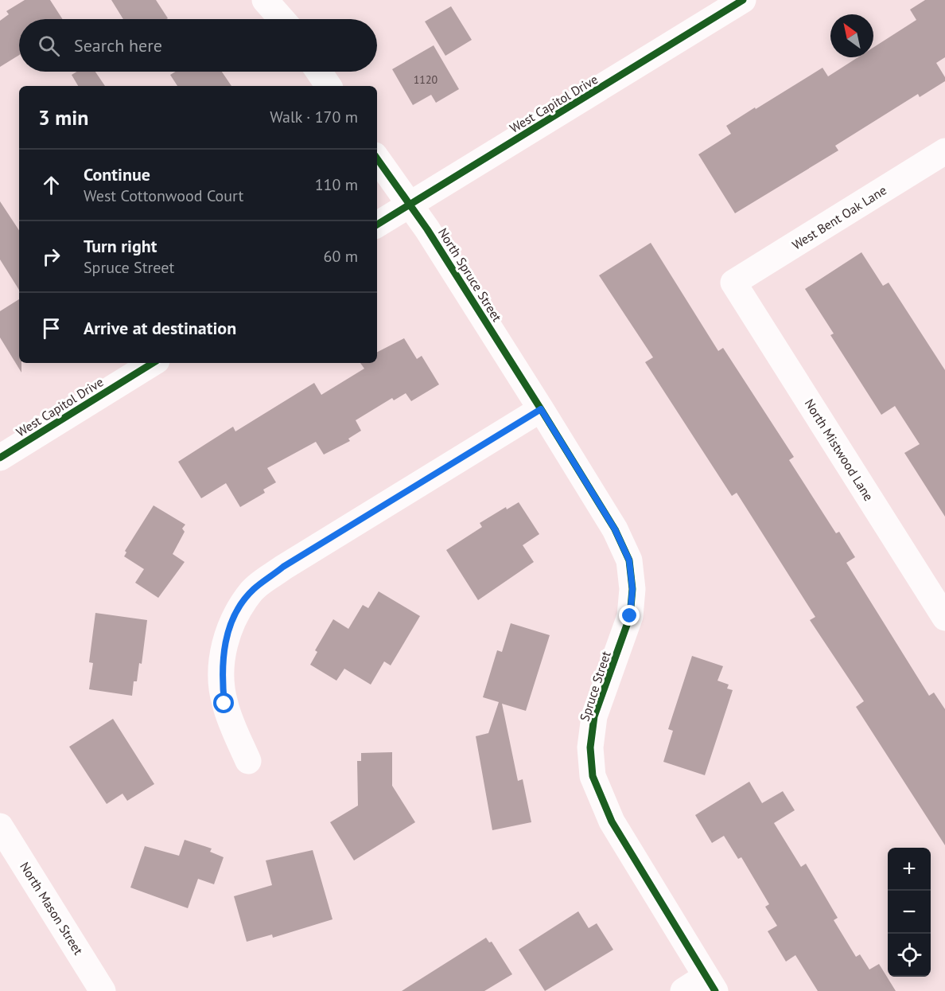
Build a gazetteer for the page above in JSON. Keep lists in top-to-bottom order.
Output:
{
  "streets": {
    "street": [
      "West Capitol Drive",
      "West Bent Oak Lane",
      "North Spruce Street",
      "North Mistwood Lane",
      "Spruce Street",
      "North Mason Street"
    ]
  },
  "crossings": [
    ["West Capitol Drive", "North Spruce Street"],
    ["West Bent Oak Lane", "North Mistwood Lane"],
    ["North Spruce Street", "Spruce Street"]
  ],
  "house_numbers": ["1120"],
  "north": "top left",
  "page": {
    "search": "Search here",
    "heading": ["3 min", "Walk · 170 m"],
    "list": [
      ["Continue", "West Cottonwood Court", "110 m"],
      ["Turn right", "Spruce Street", "60 m"],
      "Arrive at destination"
    ],
    "map_buttons": ["+", "−"]
  }
}
